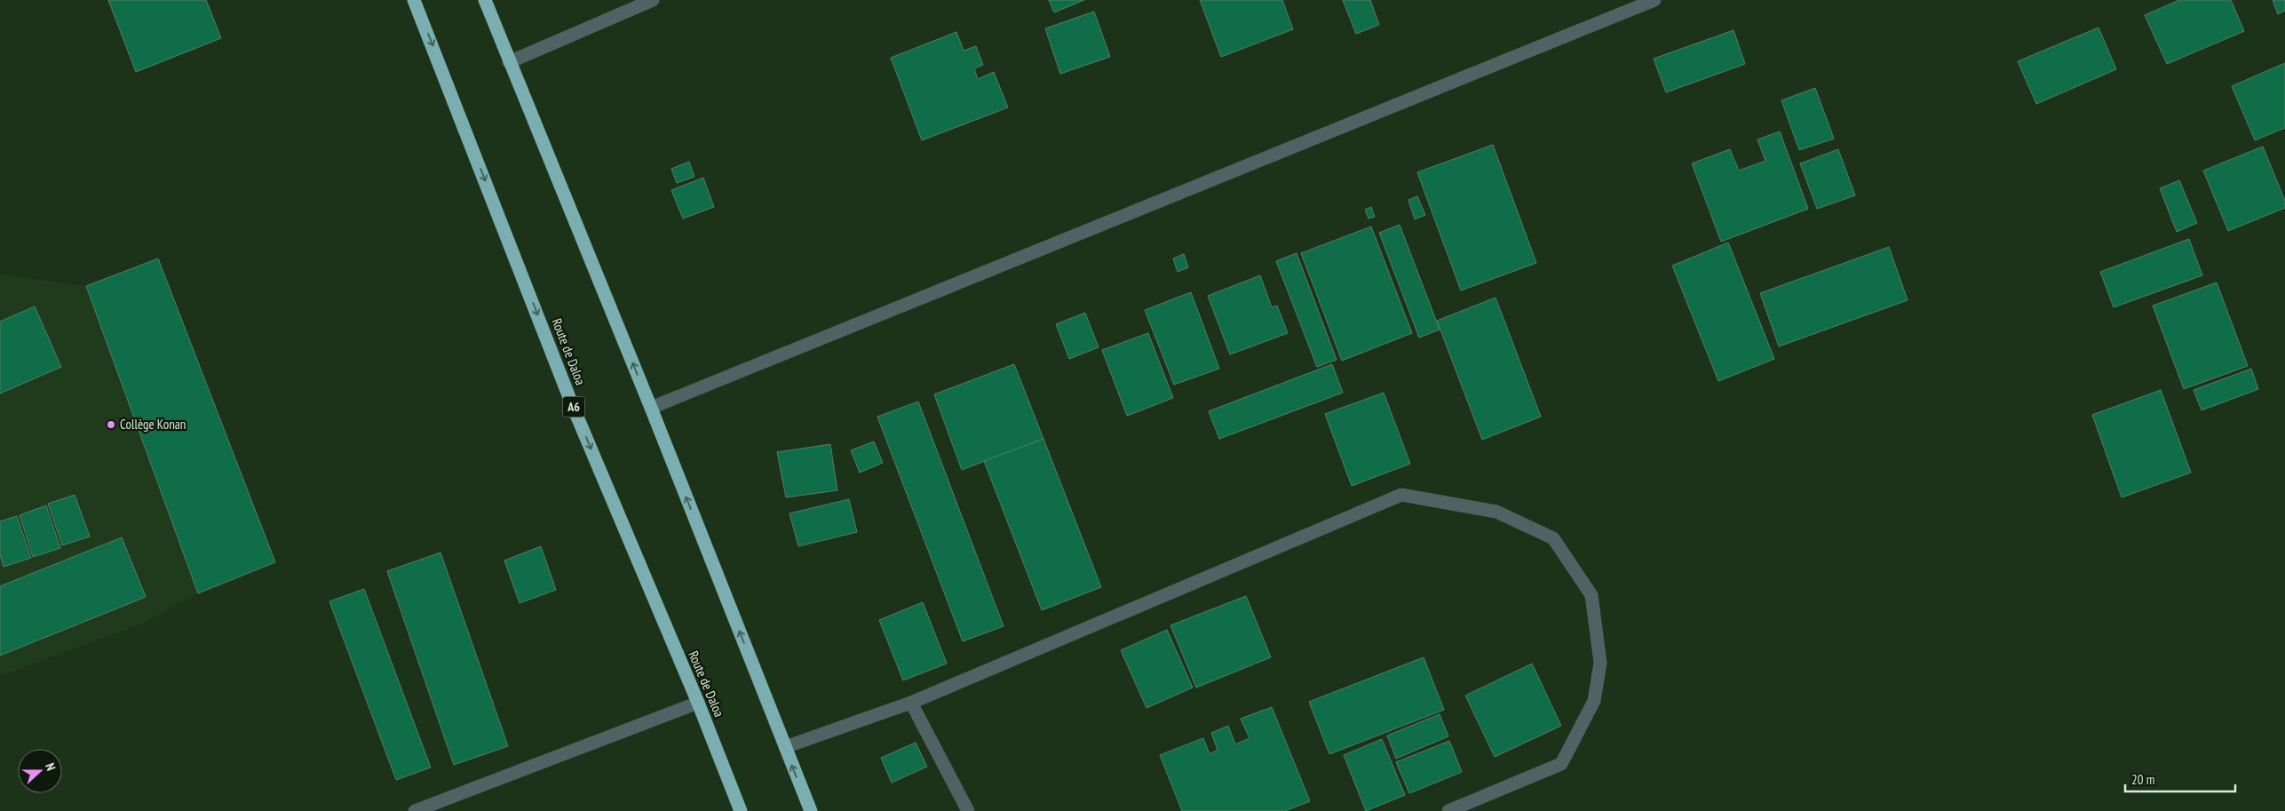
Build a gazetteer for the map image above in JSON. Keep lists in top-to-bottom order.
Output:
{
  "streets": {
    "highway": ["Route de Daloa", "A6"]
  },
  "places": ["Collège Konan"],
  "scale_bar": "20 m",
  "north": "right"
}
